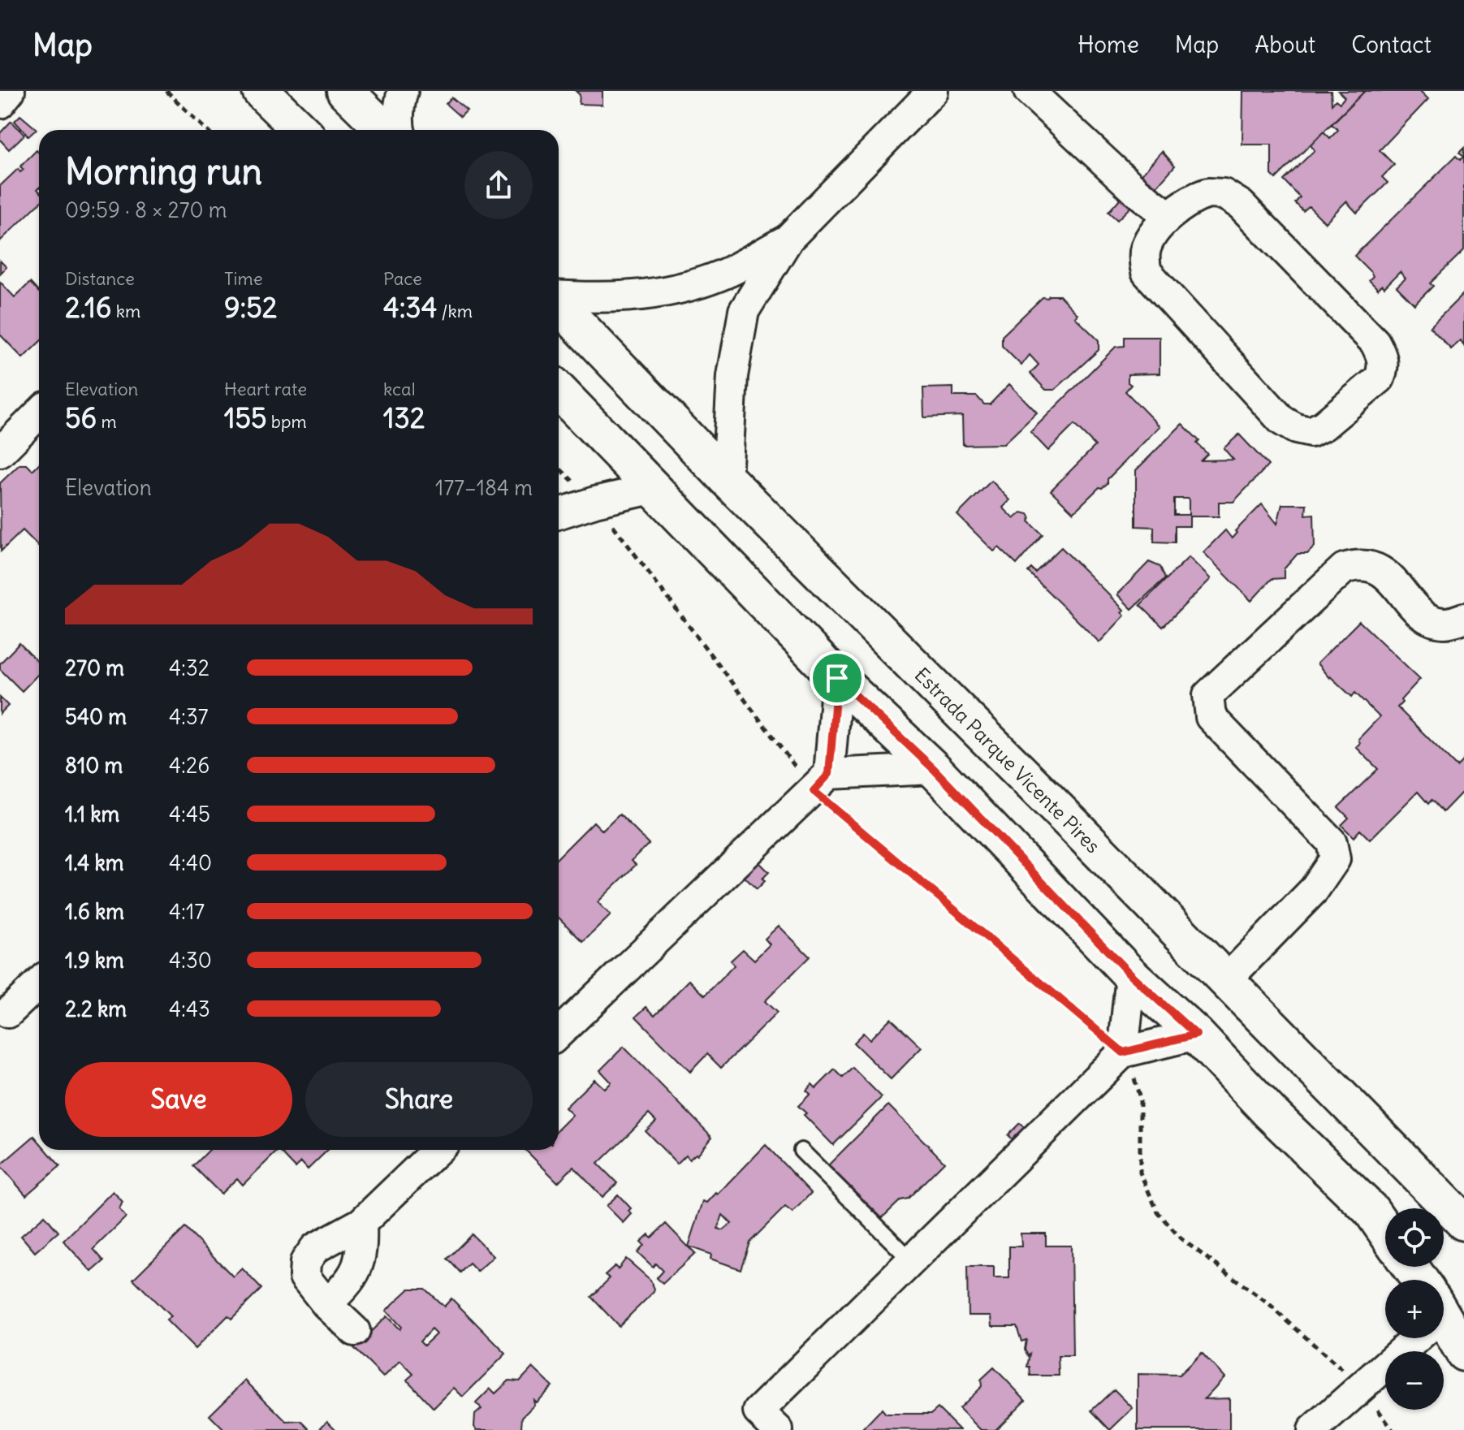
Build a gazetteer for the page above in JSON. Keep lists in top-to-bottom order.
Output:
{
  "streets": {
    "main road": ["Estrada Parque Vicente Pires"]
  },
  "page": {
    "header": "Map",
    "nav": [
      "Home",
      "Map",
      "About",
      "Contact"
    ],
    "heading": ["Morning run", "09:59 · 8 × 270 m"],
    "stats": [
      ["Distance", "2.16 km"],
      ["Time", "9:52"],
      ["Pace", "4:34 /km"],
      ["Elevation", "56 m"],
      ["Heart rate", "155 bpm"],
      ["kcal", "132"]
    ],
    "chart": ["Elevation", "177–184 m"],
    "list": [
      {
        "name": "270 m",
        "note": "4:32"
      },
      {
        "name": "540 m",
        "note": "4:37"
      },
      {
        "name": "810 m",
        "note": "4:26"
      },
      {
        "name": "1.1 km",
        "note": "4:45"
      },
      {
        "name": "1.4 km",
        "note": "4:40"
      },
      {
        "name": "1.6 km",
        "note": "4:17"
      },
      {
        "name": "1.9 km",
        "note": "4:30"
      },
      {
        "name": "2.2 km",
        "note": "4:43"
      }
    ],
    "buttons": ["Save", "Share"],
    "map_buttons": ["+", "−"]
  }
}
